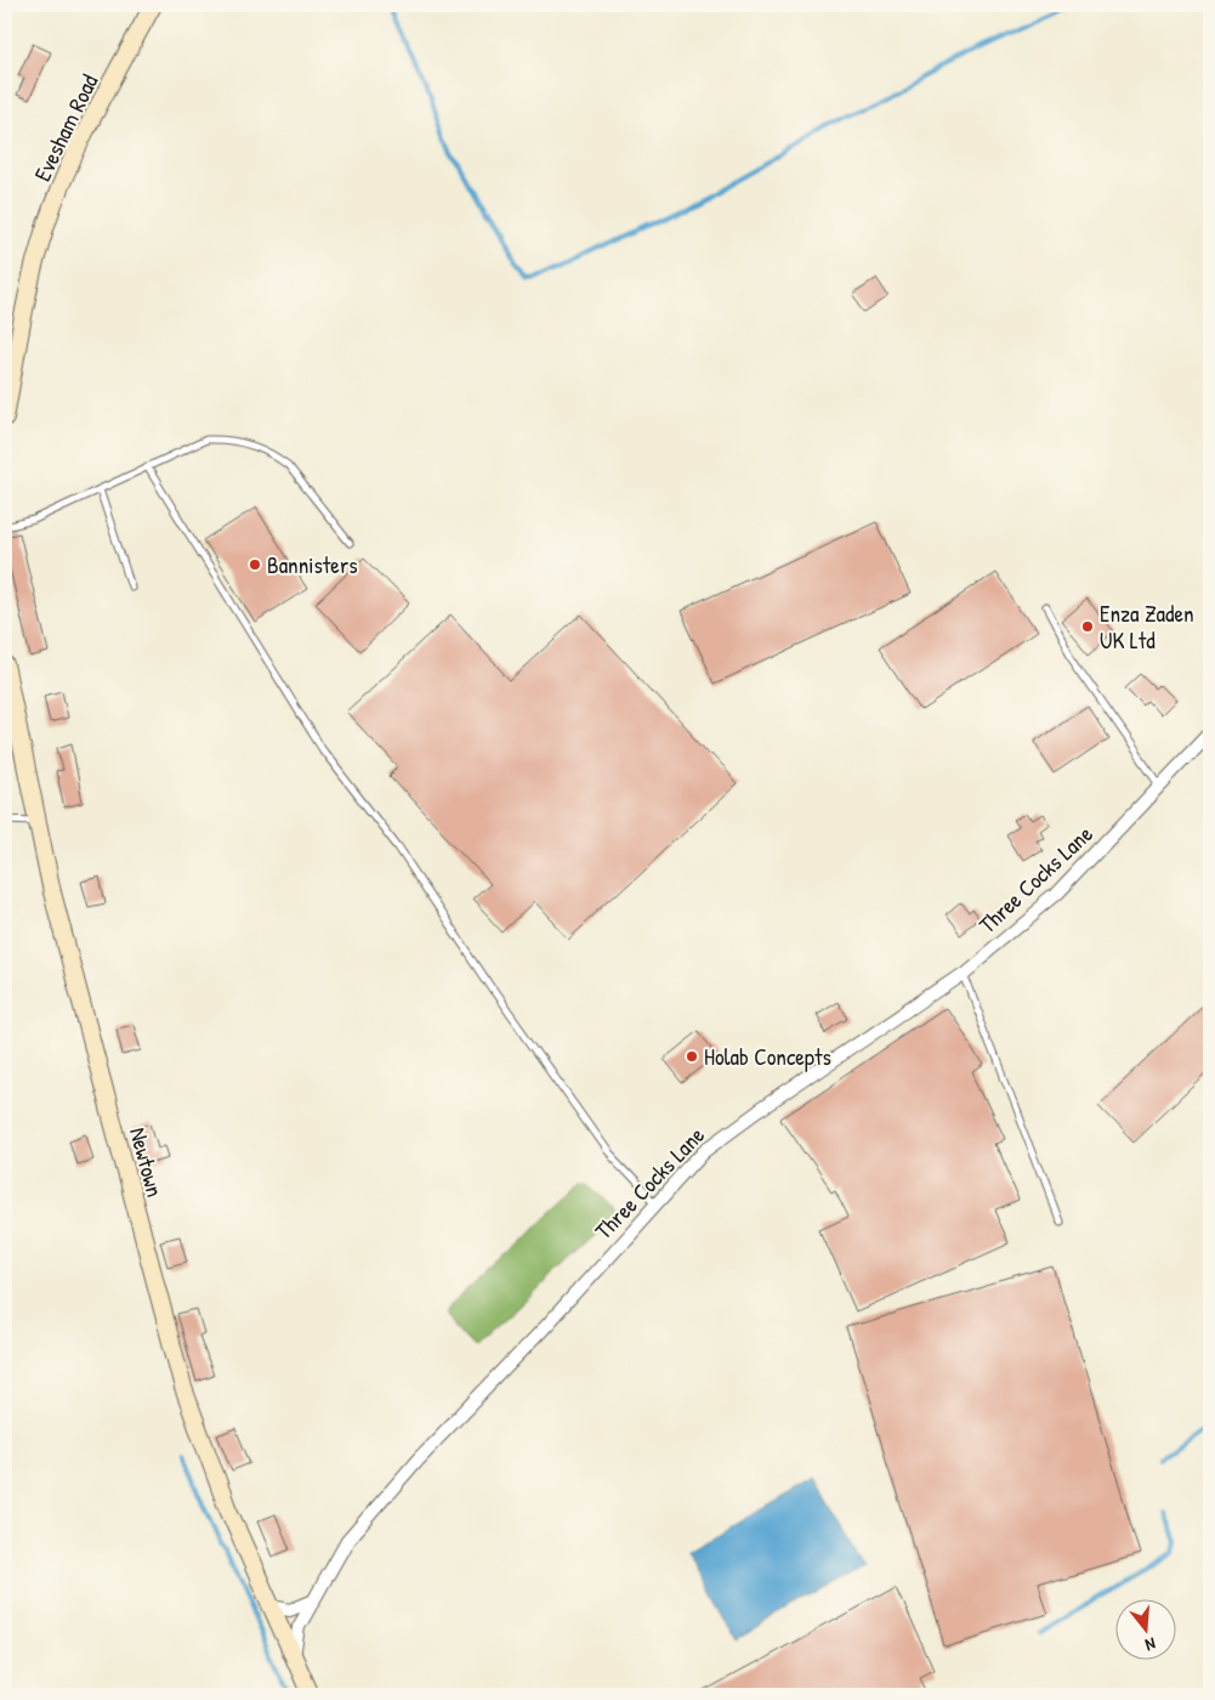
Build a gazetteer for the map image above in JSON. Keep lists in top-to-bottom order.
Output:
{
  "streets": {
    "main road": ["Evesham Road", "Newtown"],
    "street": ["Three Cocks Lane"]
  },
  "crossings": [
    ["Three Cocks Lane", "Newtown"]
  ],
  "places": ["Bannisters", "Enza Zaden UK Ltd", "Holab Concepts"],
  "north": "bottom"
}
